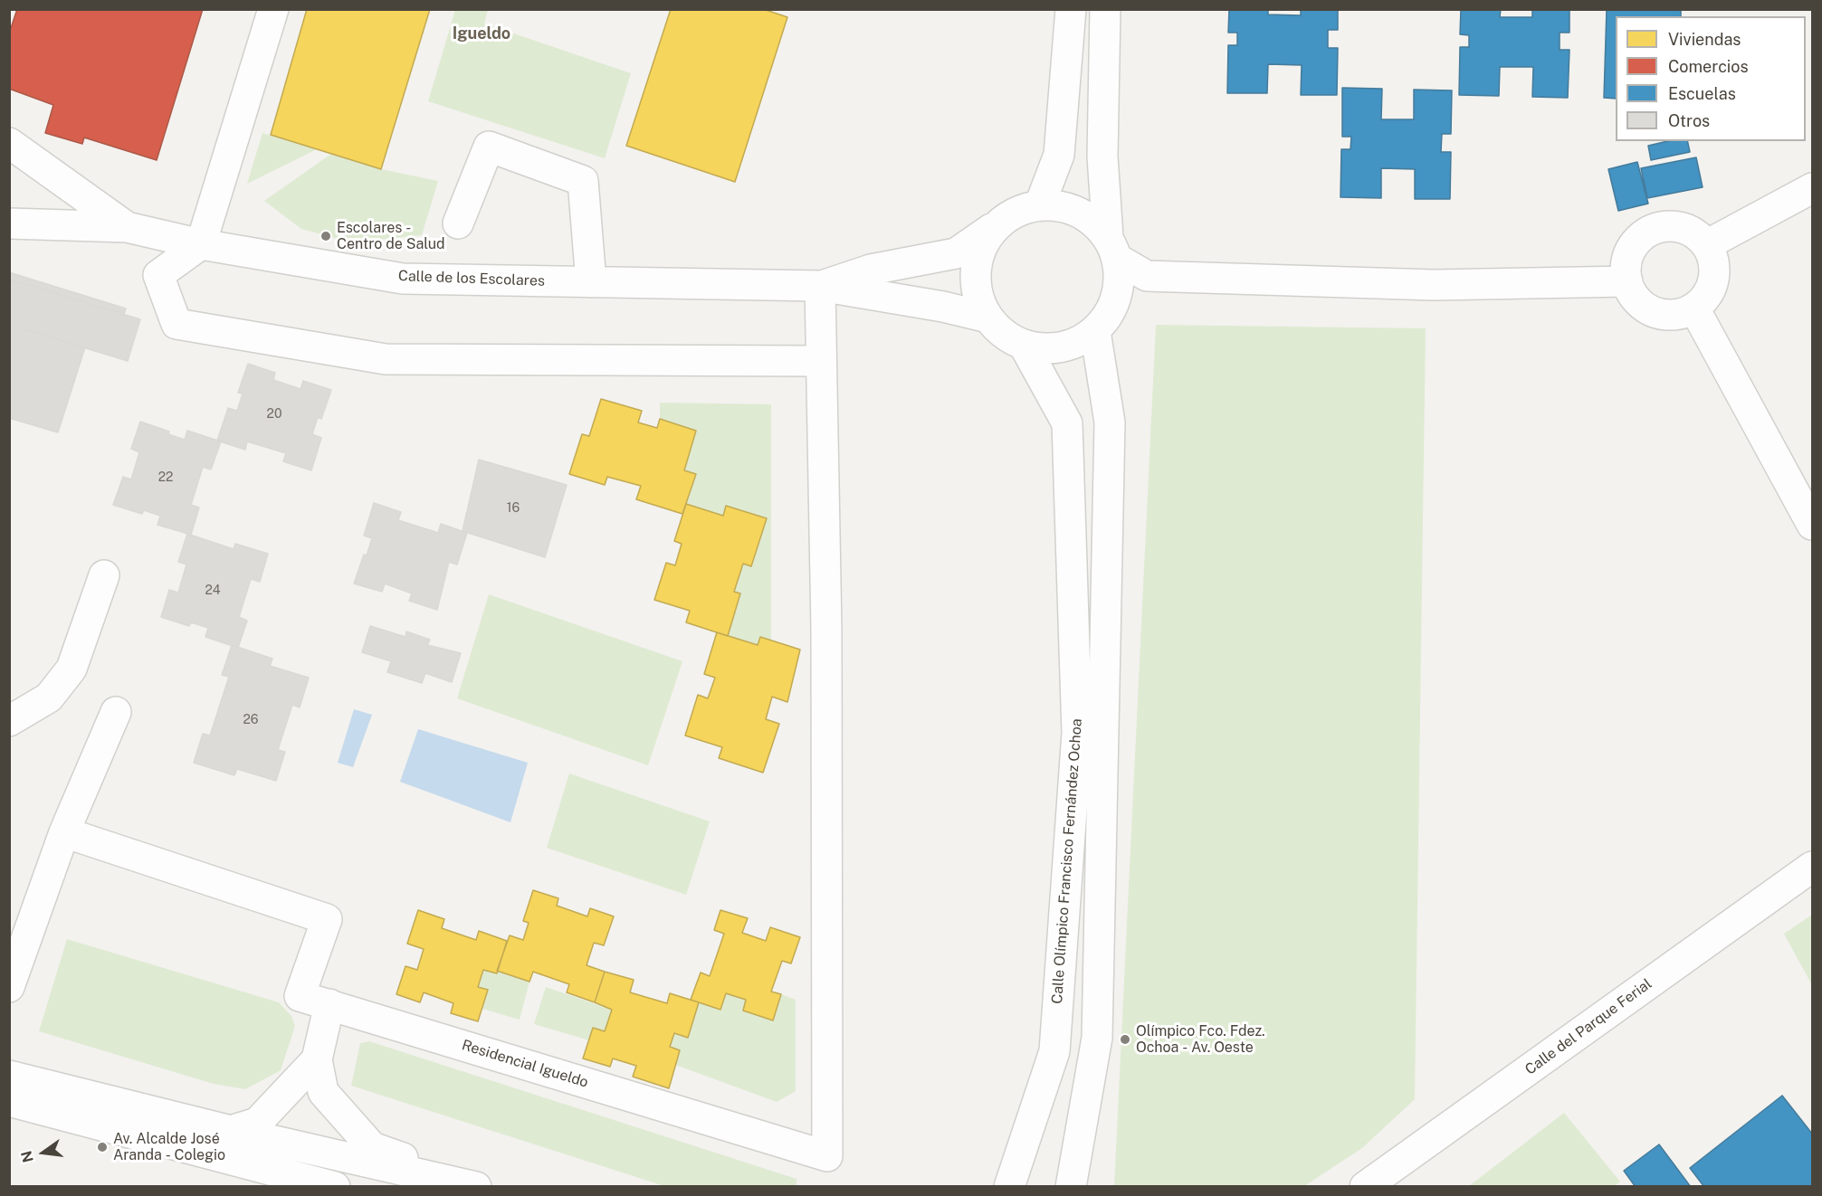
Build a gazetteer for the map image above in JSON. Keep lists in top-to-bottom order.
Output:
{
  "streets": {
    "street": [
      "Calle de los Escolares",
      "Calle Olímpico Francisco Fernández Ochoa",
      "Calle del Parque Ferial",
      "Residencial Igueldo"
    ]
  },
  "crossings": [
    ["Calle de los Escolares", "Calle Olímpico Francisco Fernández Ochoa"]
  ],
  "districts": ["Igueldo"],
  "places": ["Escolares - Centro de Salud", "Olímpico Fco. Fdez. Ochoa - Av. Oeste", "Av. Alcalde José Aranda - Colegio"],
  "house_numbers": [
    "20",
    "22",
    "16",
    "24",
    "26"
  ],
  "legend": [
    "Viviendas",
    "Comercios",
    "Escuelas",
    "Otros"
  ],
  "north": "left"
}
